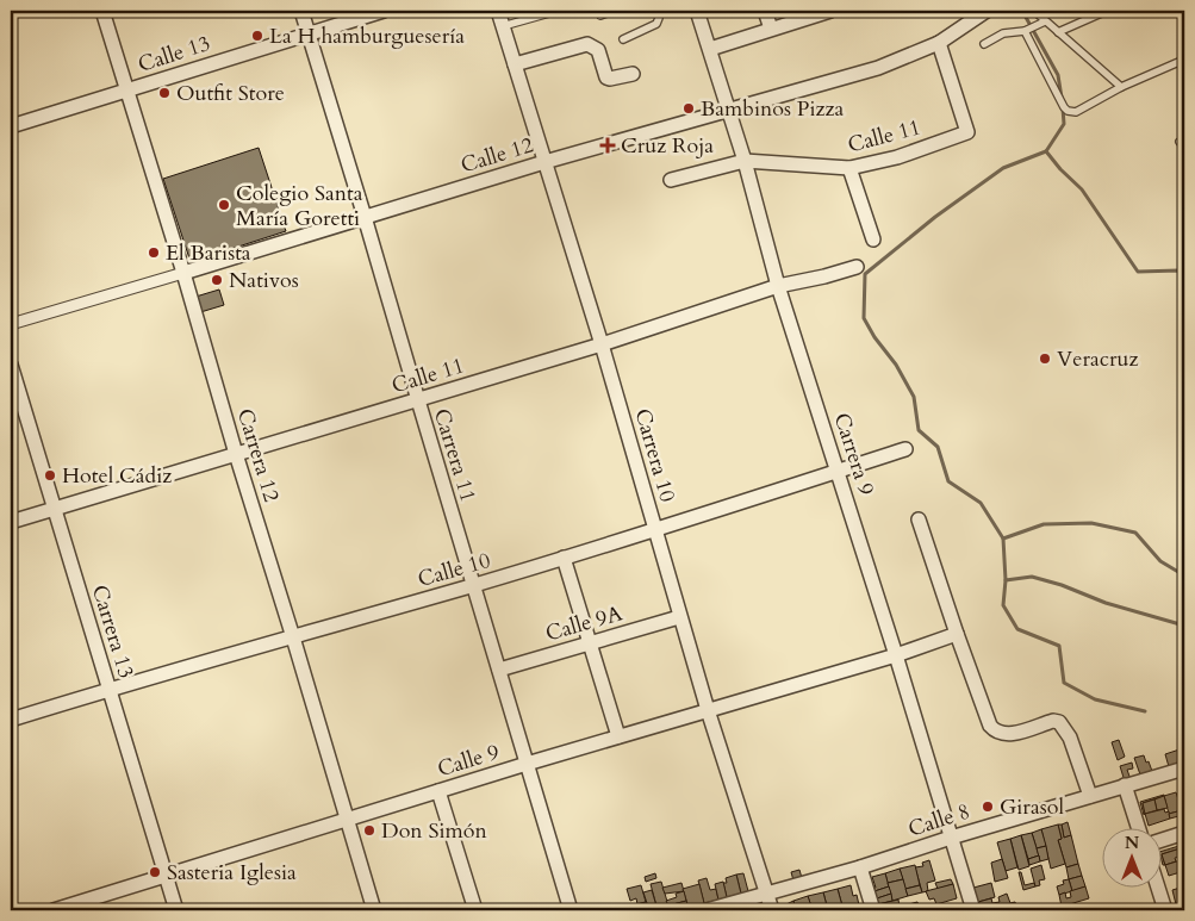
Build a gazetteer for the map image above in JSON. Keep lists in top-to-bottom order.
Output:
{
  "streets": {
    "street": [
      "Calle 13",
      "Calle 11",
      "Calle 12",
      "Carrera 9",
      "Carrera 12",
      "Carrera 11",
      "Carrera 10",
      "Calle 10",
      "Calle 9A",
      "Carrera 13",
      "Calle 9",
      "Calle 8"
    ]
  },
  "crossings": [
    ["Calle 13", "Carrera 12"],
    ["Calle 13", "Carrera 11"],
    ["Calle 11", "Calle 12"],
    ["Calle 11", "Carrera 9"],
    ["Calle 11", "Carrera 12"],
    ["Calle 11", "Carrera 11"],
    ["Calle 11", "Carrera 10"],
    ["Calle 11", "Carrera 13"],
    ["Calle 12", "Carrera 9"],
    ["Calle 12", "Carrera 12"],
    ["Calle 12", "Carrera 11"],
    ["Calle 12", "Carrera 10"],
    ["Carrera 9", "Calle 10"],
    ["Carrera 9", "Calle 9"],
    ["Carrera 9", "Calle 8"],
    ["Carrera 12", "Calle 10"],
    ["Carrera 12", "Calle 9"],
    ["Carrera 11", "Calle 10"],
    ["Carrera 11", "Calle 9A"],
    ["Carrera 11", "Calle 9"],
    ["Carrera 10", "Calle 10"],
    ["Carrera 10", "Calle 9A"],
    ["Carrera 10", "Calle 9"],
    ["Carrera 10", "Calle 8"],
    ["Calle 10", "Carrera 13"],
    ["Carrera 13", "Calle 9"]
  ],
  "places": {
    "other": [
      "La H hamburguesería",
      "Outfit Store",
      "Bambinos Pizza",
      "Colegio Santa María Goretti",
      "El Barista",
      "Nativos",
      "Veracruz",
      "Hotel Cádiz",
      "Girasol",
      "Don Simón",
      "Sasteria Iglesia"
    ],
    "health": ["Cruz Roja"]
  },
  "north": "top"
}
